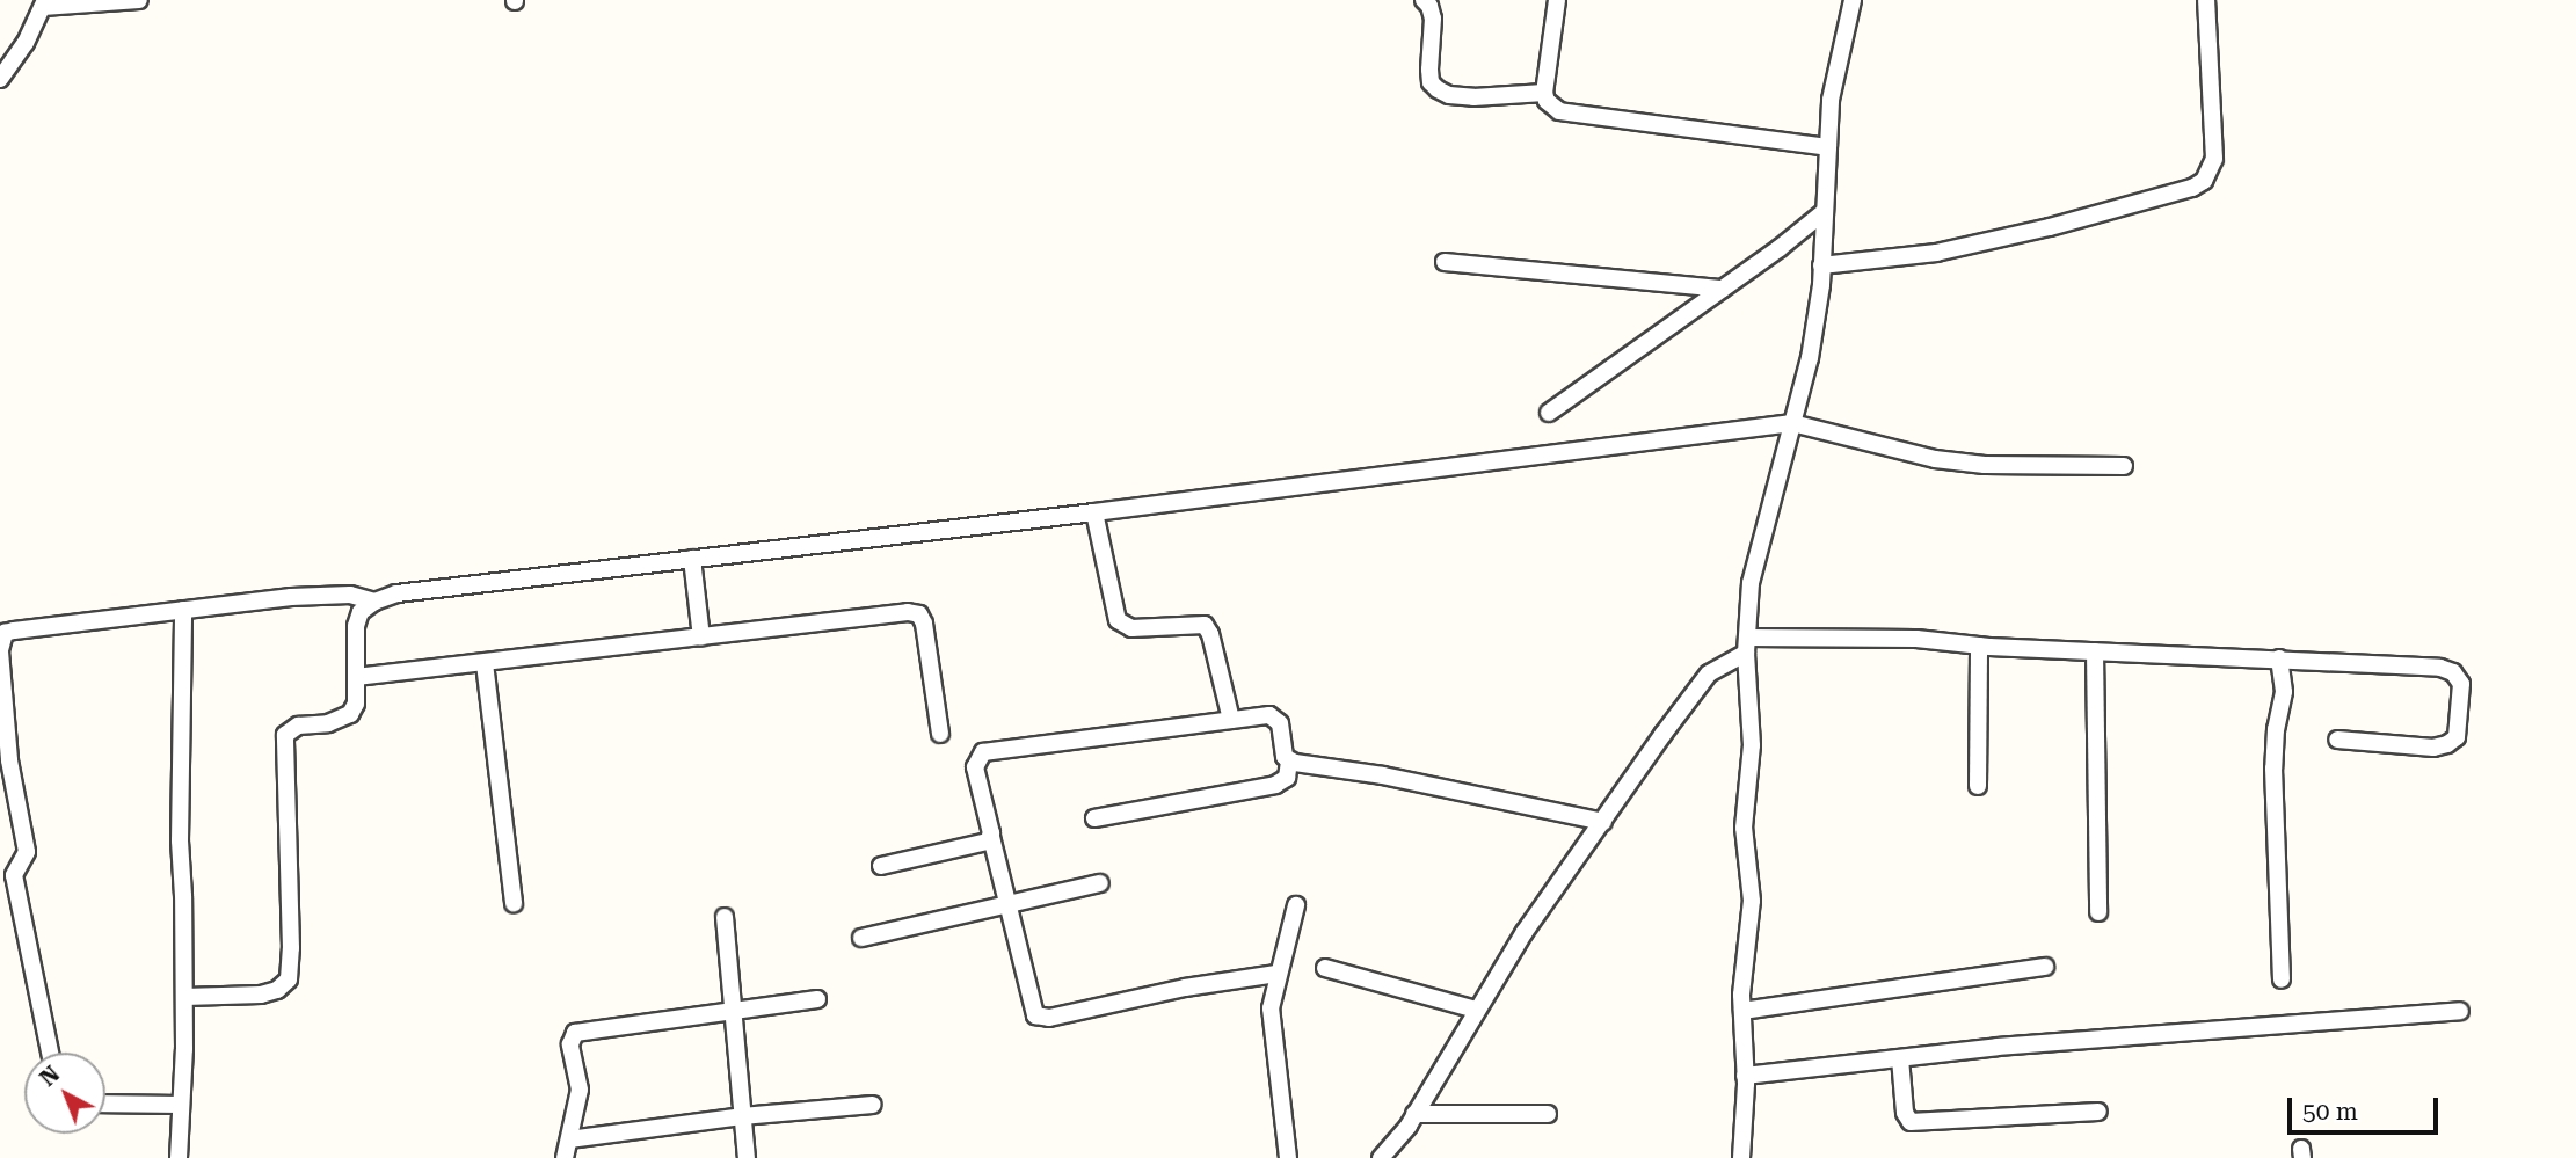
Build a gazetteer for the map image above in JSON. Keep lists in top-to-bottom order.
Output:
{
  "scale_bar": "50 m",
  "north": "top left"
}
